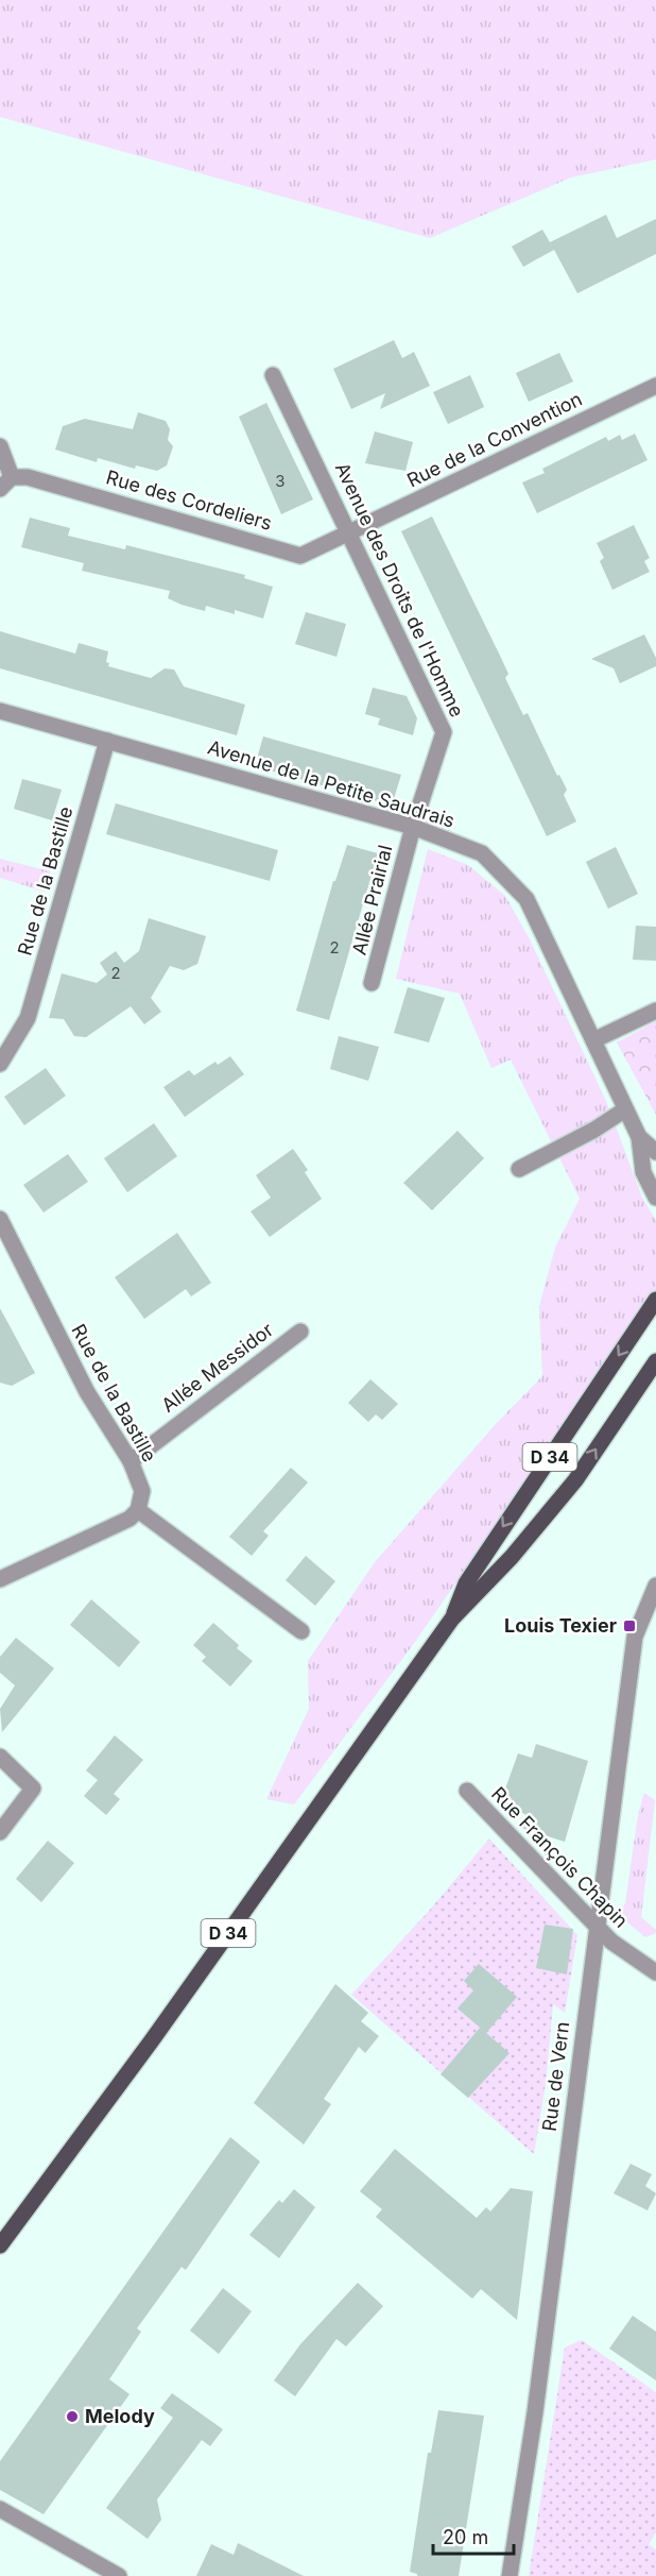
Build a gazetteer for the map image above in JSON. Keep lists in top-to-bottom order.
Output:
{
  "streets": {
    "main road": ["D 34"],
    "street": [
      "Rue de la Convention",
      "Rue des Cordeliers",
      "Avenue des Droits de l'Homme",
      "Avenue de la Petite Saudrais",
      "Rue de la Bastille",
      "Allée Prairial",
      "Allée Messidor",
      "Rue François Chapin",
      "Rue de Vern"
    ]
  },
  "crossings": [
    ["Rue de la Convention", "Rue des Cordeliers"],
    ["Rue de la Convention", "Avenue des Droits de l'Homme"],
    ["Rue des Cordeliers", "Avenue des Droits de l'Homme"],
    ["Avenue des Droits de l'Homme", "Avenue de la Petite Saudrais"],
    ["Avenue des Droits de l'Homme", "Allée Prairial"],
    ["Avenue de la Petite Saudrais", "Rue de la Bastille"],
    ["Avenue de la Petite Saudrais", "Allée Prairial"],
    ["Rue de la Bastille", "Allée Messidor"],
    ["Rue François Chapin", "Rue de Vern"]
  ],
  "places": {
    "transit": ["Louis Texier"],
    "other": ["Melody"]
  },
  "house_numbers": ["3", "2", "2"],
  "scale_bar": "20 m"
}
